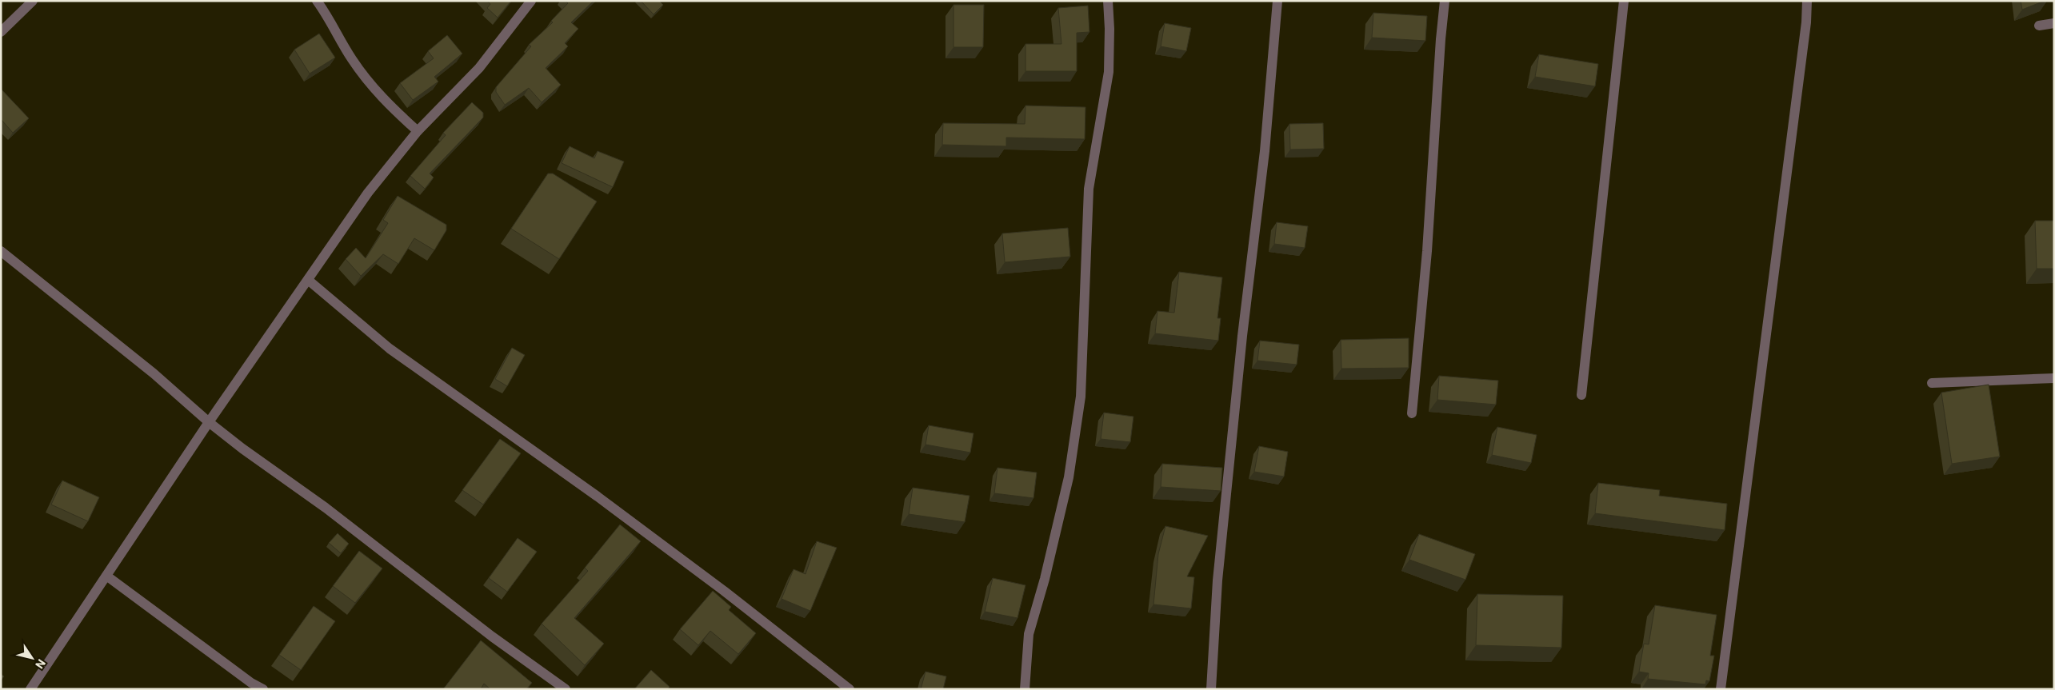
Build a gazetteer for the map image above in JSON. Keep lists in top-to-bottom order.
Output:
{
  "north": "bottom right"
}
